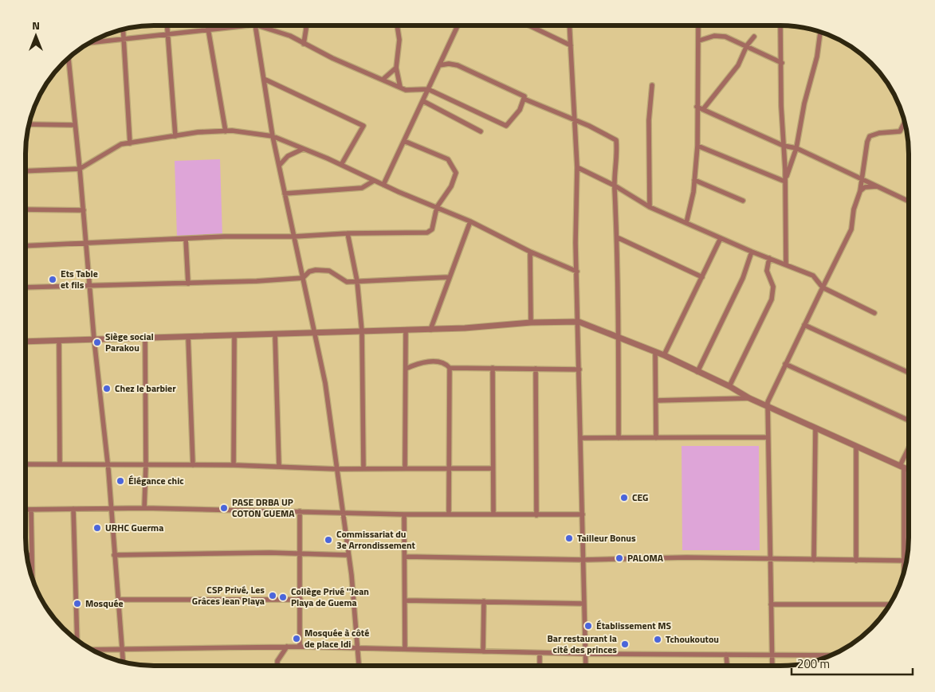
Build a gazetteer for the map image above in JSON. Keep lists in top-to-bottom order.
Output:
{
  "places": [
    "Ets Table et fils",
    "Siège social Parakou",
    "Chez le barbier",
    "Élégance chic",
    "CEG",
    "PASE DRBA UP COTON GUEMA",
    "URHC Guerma",
    "Tailleur Bonus",
    "Commissariat du 3e Arrondissement",
    "PALOMA",
    "CSP Privé, Les Grâces Jean Playa",
    "Collège Privé ''Jean Playa de Guema",
    "Mosquée",
    "Établissement MS",
    "Mosquée à côté de place Idi",
    "Tchoukoutou",
    "Bar restaurant la cité des princes"
  ],
  "scale_bar": "200 m",
  "north": "top"
}
